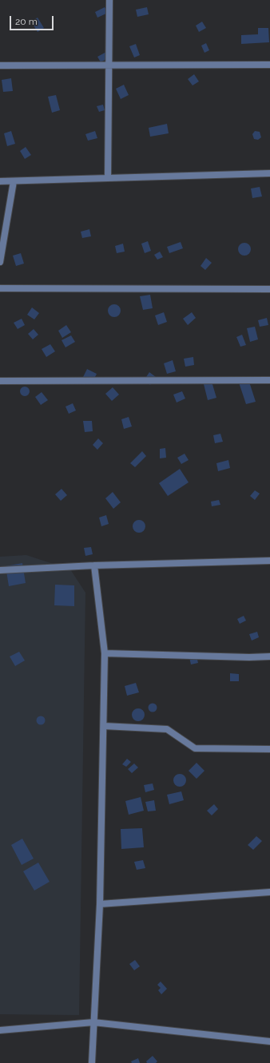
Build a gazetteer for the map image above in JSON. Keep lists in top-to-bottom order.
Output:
{
  "scale_bar": "20 m"
}
